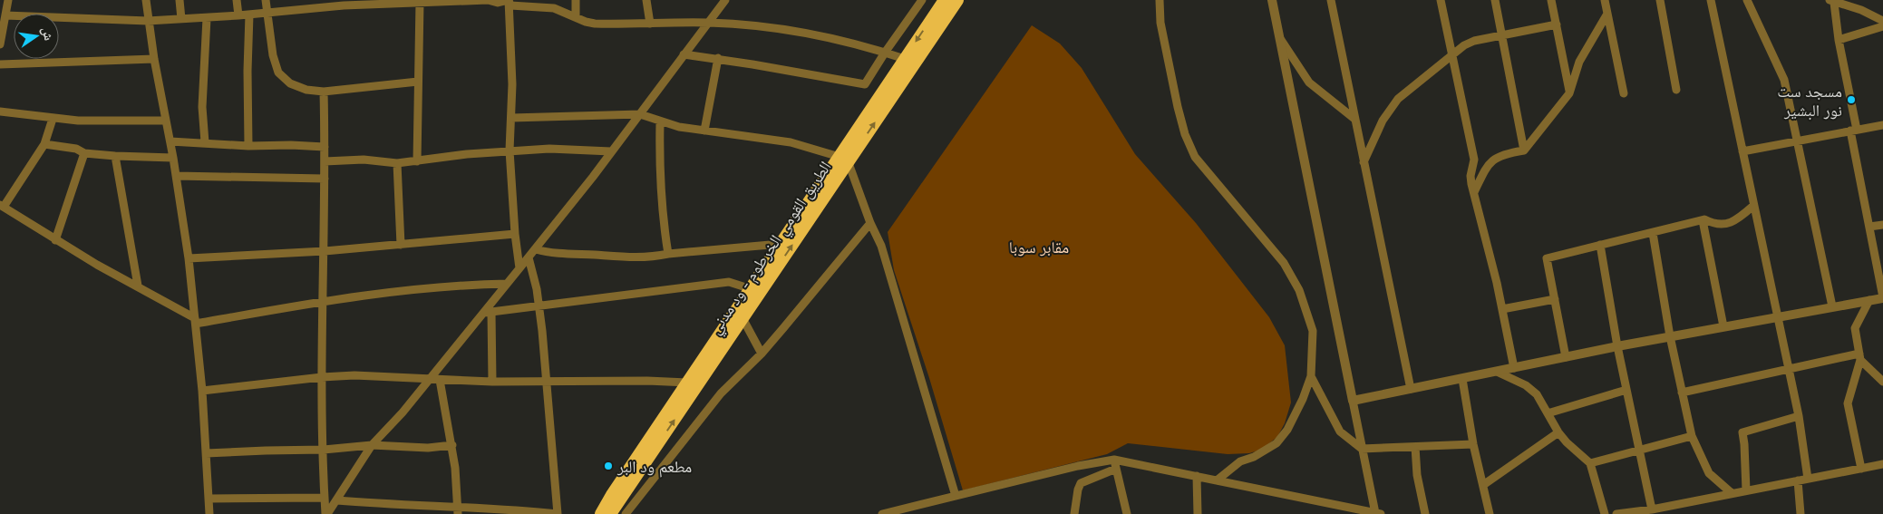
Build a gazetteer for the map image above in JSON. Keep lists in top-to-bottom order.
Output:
{
  "streets": {
    "highway": ["الطريق القومي الخرطوم - ود مدني"]
  },
  "parks": ["مقابر سوبا"],
  "places": ["مسجد ست نور البشير", "مطعم ود البر"],
  "north": "right"
}
